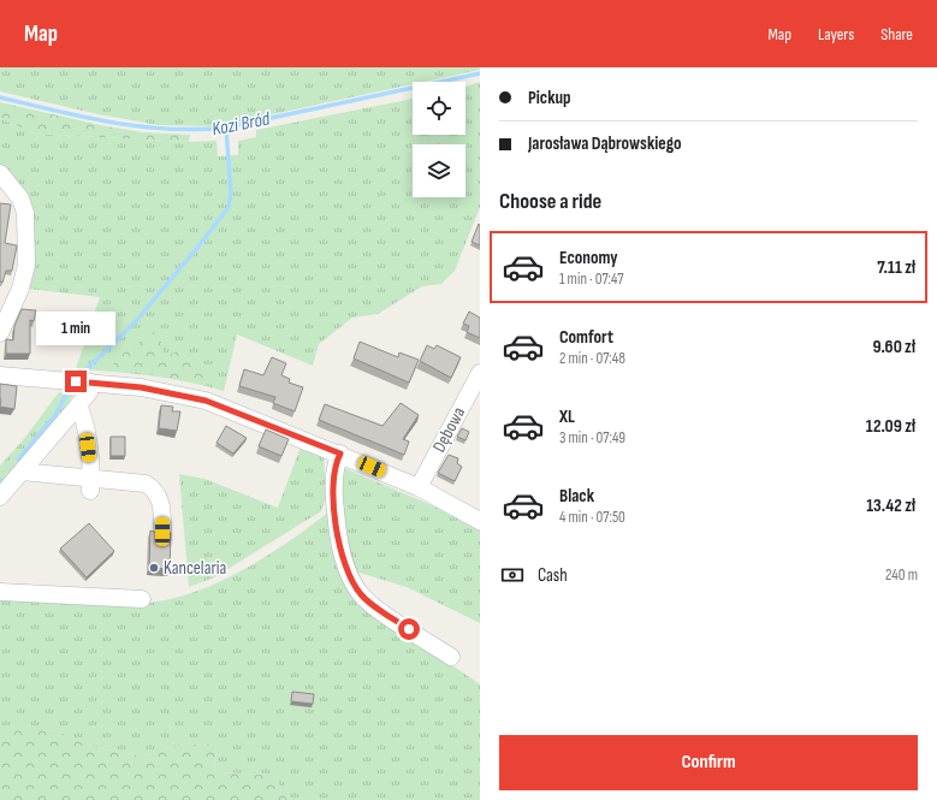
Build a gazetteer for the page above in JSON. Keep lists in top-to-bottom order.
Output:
{
  "streets": {
    "street": ["Dębowa"]
  },
  "water": ["Kozi Bród"],
  "places": ["Kancelaria"],
  "page": {
    "header": "Map",
    "nav": ["Map", "Layers", "Share"],
    "banner": ["Pickup", "Jarosława Dąbrowskiego"],
    "heading": "Choose a ride",
    "list": [
      {
        "name": "Economy",
        "note": "1 min · 07:47",
        "value": "7.11 zł"
      },
      {
        "name": "Comfort",
        "note": "2 min · 07:48",
        "value": "9.60 zł"
      },
      {
        "name": "XL",
        "note": "3 min · 07:49",
        "value": "12.09 zł"
      },
      {
        "name": "Black",
        "note": "4 min · 07:50",
        "value": "13.42 zł"
      }
    ],
    "bubble": "1 min",
    "pay": ["Cash", "240 m"],
    "buttons": "Confirm"
  }
}
